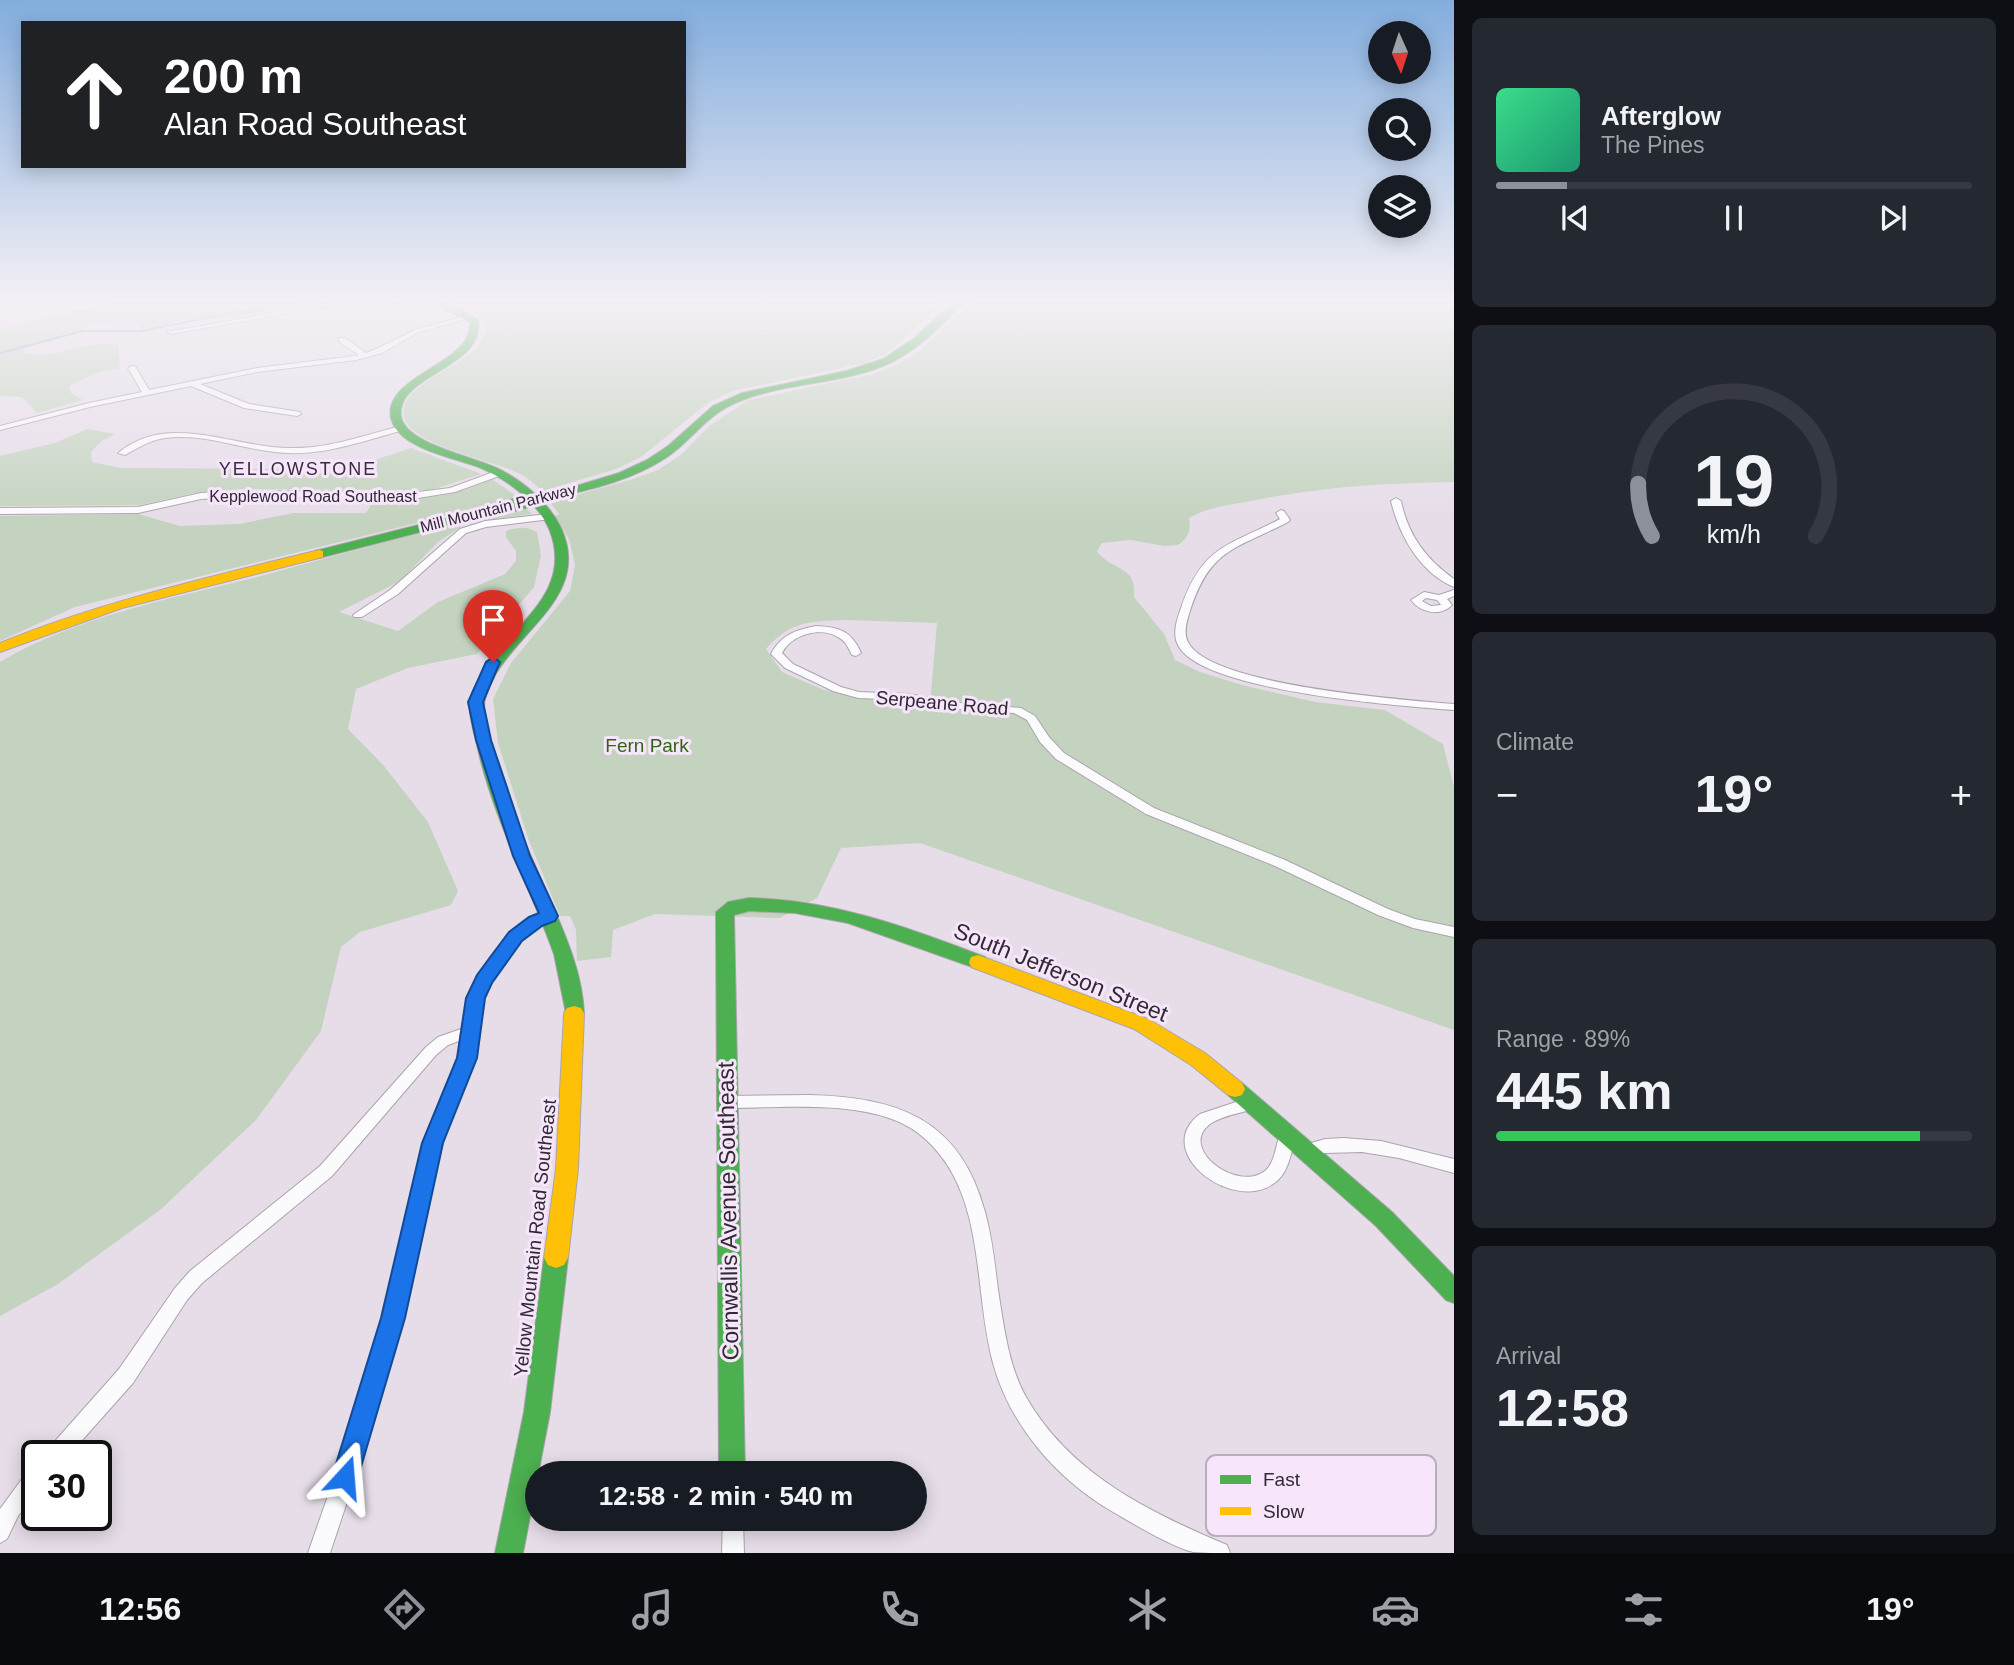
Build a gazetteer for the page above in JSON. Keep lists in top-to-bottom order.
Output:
{
  "streets": {
    "street": [
      "Kepplewood Road Southeast",
      "Mill Mountain Parkway",
      "Serpeane Road",
      "South Jefferson Street",
      "Cornwallis Avenue Southeast",
      "Yellow Mountain Road Southeast"
    ]
  },
  "crossings": [
    ["Kepplewood Road Southeast", "Yellow Mountain Road Southeast"],
    ["South Jefferson Street", "Cornwallis Avenue Southeast"]
  ],
  "districts": ["YELLOWSTONE"],
  "parks": ["Fern Park"],
  "legend": ["Fast", "Slow"],
  "north": "bottom",
  "page": {
    "turn": ["200 m", "Alan Road Southeast"],
    "song": ["Afterglow", "The Pines"],
    "tile": [
      "Climate",
      ["Range · 89%", "445 km"],
      ["Arrival", "12:58"]
    ],
    "heat": ["−", "19°", "+"],
    "limit": "30",
    "trip": "12:58 · 2 min · 540 m",
    "tabs": ["12:56", "19°"],
    "gauge": ["19", "km/h"]
  }
}
